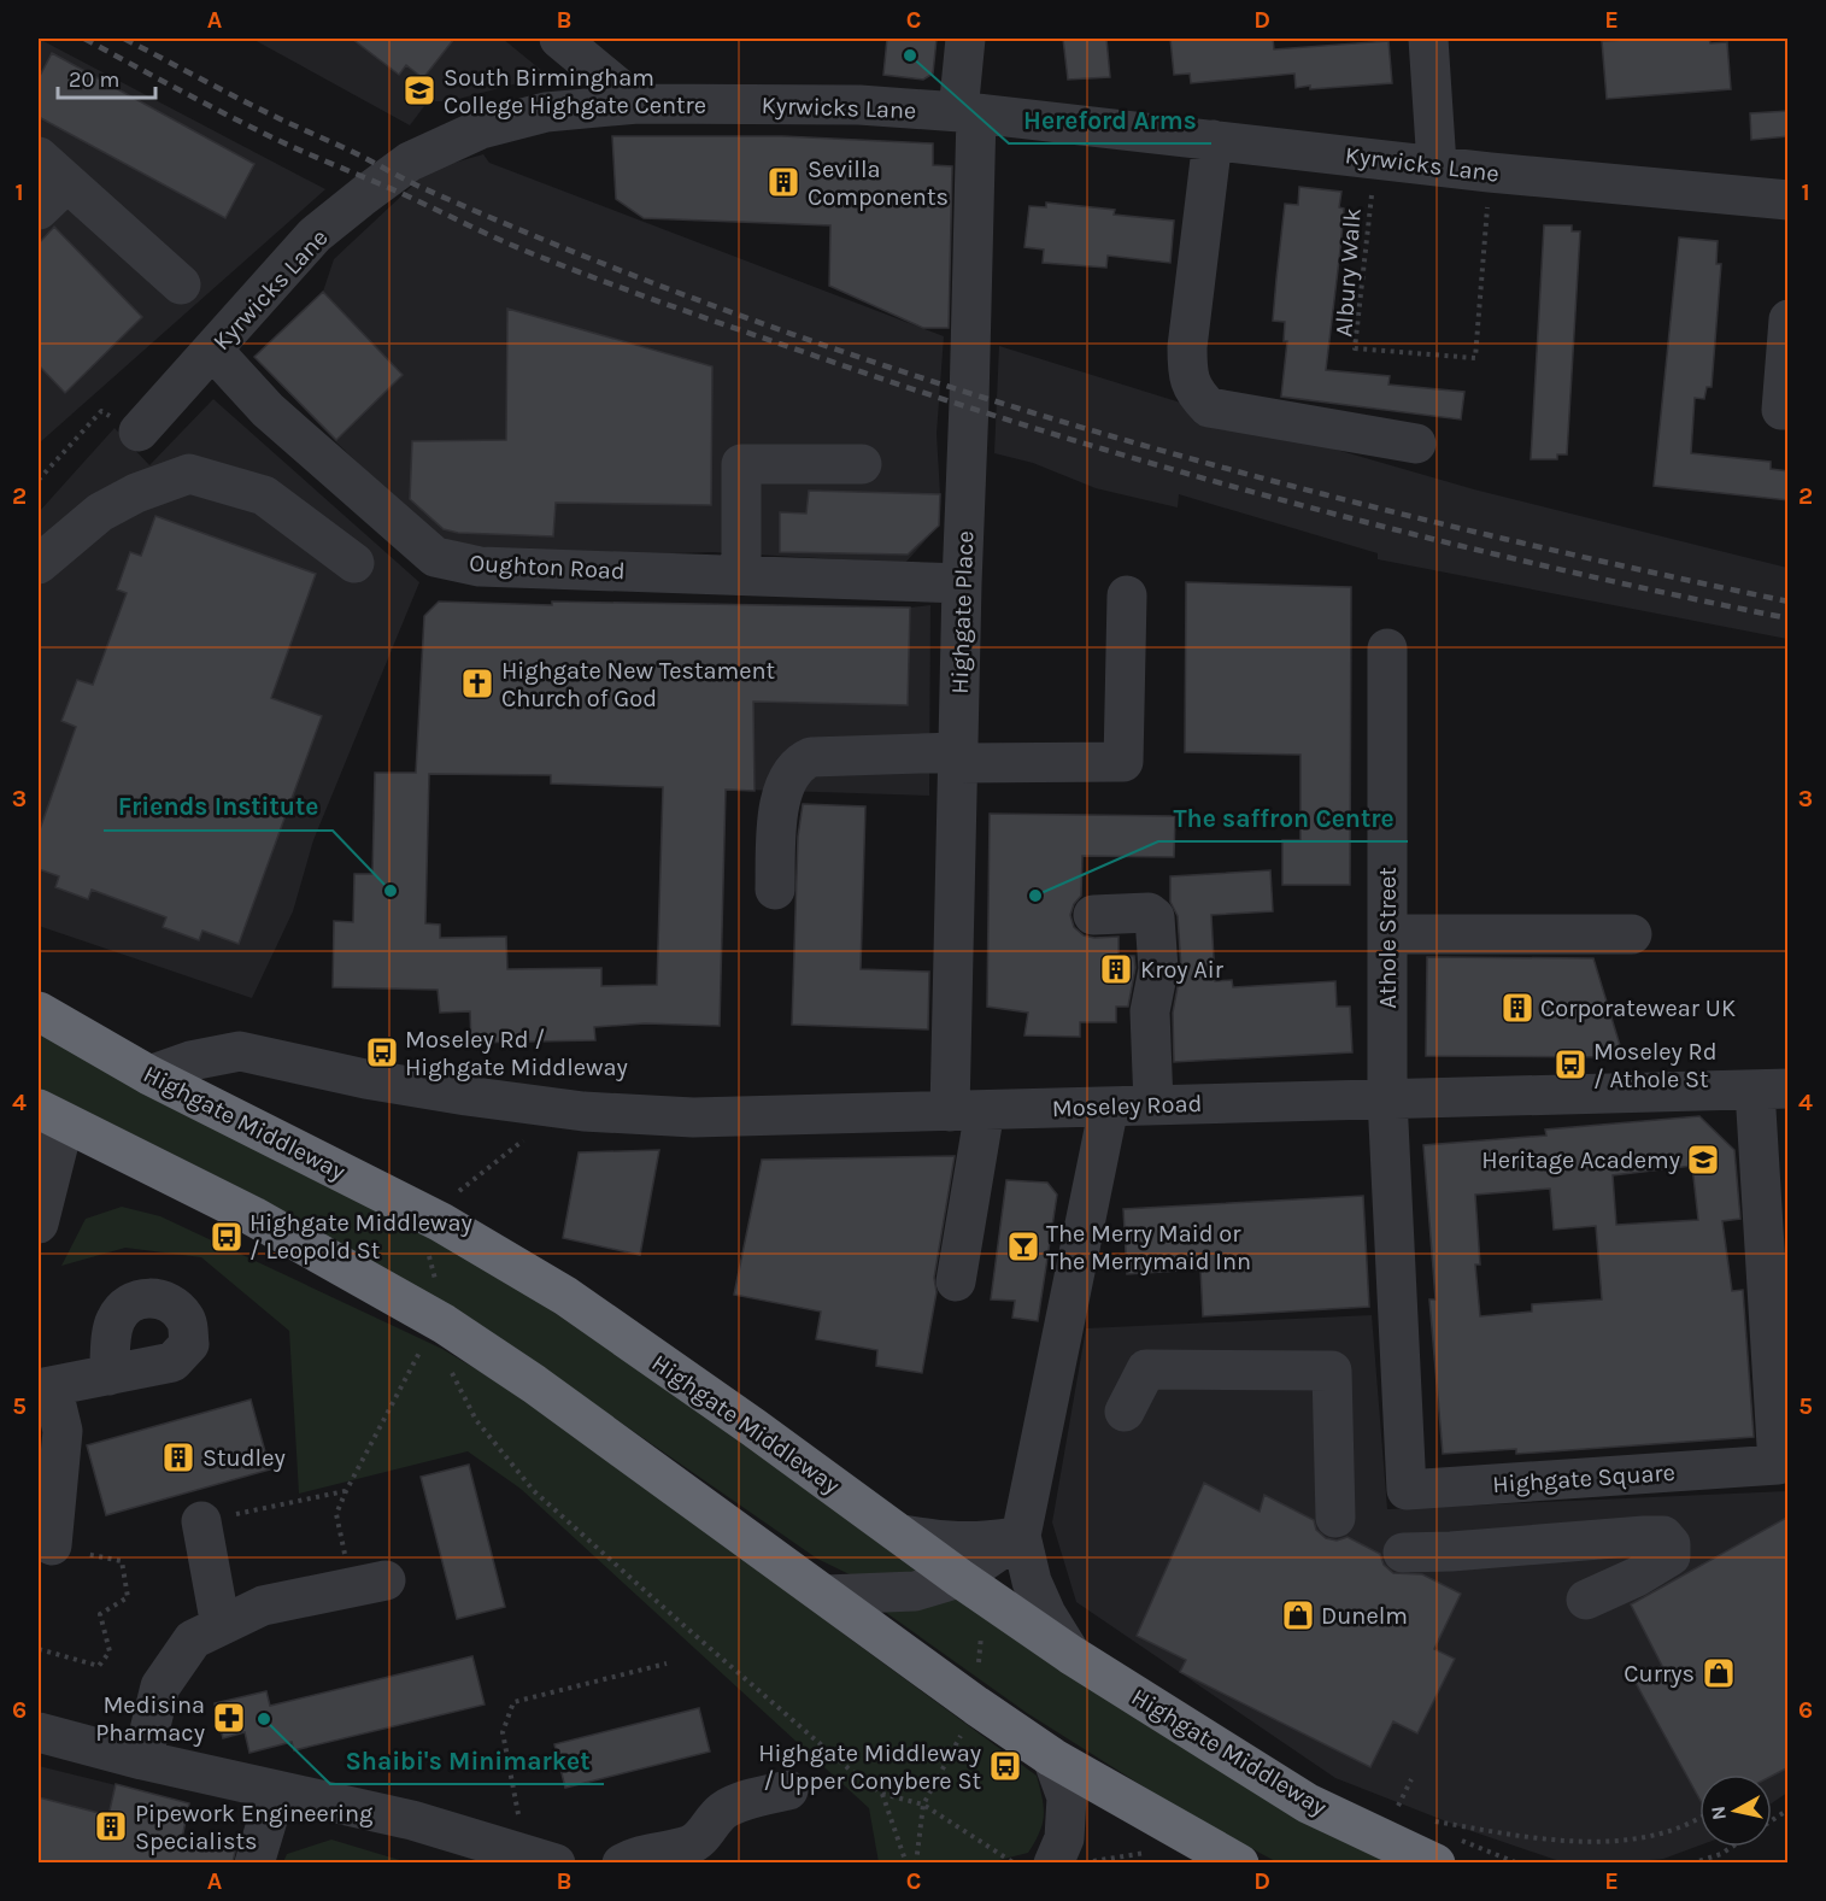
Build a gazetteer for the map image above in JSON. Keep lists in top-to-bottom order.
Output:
{
  "streets": {
    "highway": ["Highgate Middleway"],
    "street": [
      "Kyrwicks Lane",
      "Oughton Road",
      "Highgate Place",
      "Athole Street",
      "Moseley Road",
      "Highgate Square"
    ],
    "path": ["Albury Walk"]
  },
  "crossings": [
    ["Kyrwicks Lane", "Albury Walk"],
    ["Kyrwicks Lane", "Oughton Road"],
    ["Kyrwicks Lane", "Highgate Place"],
    ["Oughton Road", "Highgate Place"],
    ["Highgate Place", "Moseley Road"],
    ["Athole Street", "Moseley Road"],
    ["Athole Street", "Highgate Square"],
    ["Moseley Road", "Highgate Middleway"],
    ["Moseley Road", "Highgate Square"]
  ],
  "places": {
    "other": [
      "Hereford Arms",
      "Friends Institute",
      "The saffron Centre",
      "Shaibi's Minimarket"
    ],
    "school or university": ["South Birmingham College Highgate Centre", "Heritage Academy"],
    "building": [
      "Sevilla Components",
      "Kroy Air",
      "Corporatewear UK",
      "Studley",
      "Pipework Engineering Specialists"
    ],
    "church": ["Highgate New Testament Church of God"],
    "bus stop": [
      "Moseley Rd / Highgate Middleway",
      "Moseley Rd / Athole St",
      "Highgate Middleway / Leopold St",
      "Highgate Middleway / Upper Conybere St"
    ],
    "bar": ["The Merry Maid or The Merrymaid Inn"],
    "shop": ["Dunelm", "Currys"],
    "pharmacy": ["Medisina Pharmacy"]
  },
  "scale_bar": "20 m",
  "north": "left",
  "grid": {
    "columns": [
      "A",
      "B",
      "C",
      "D",
      "E"
    ],
    "rows": [
      "1",
      "2",
      "3",
      "4",
      "5",
      "6"
    ]
  }
}
